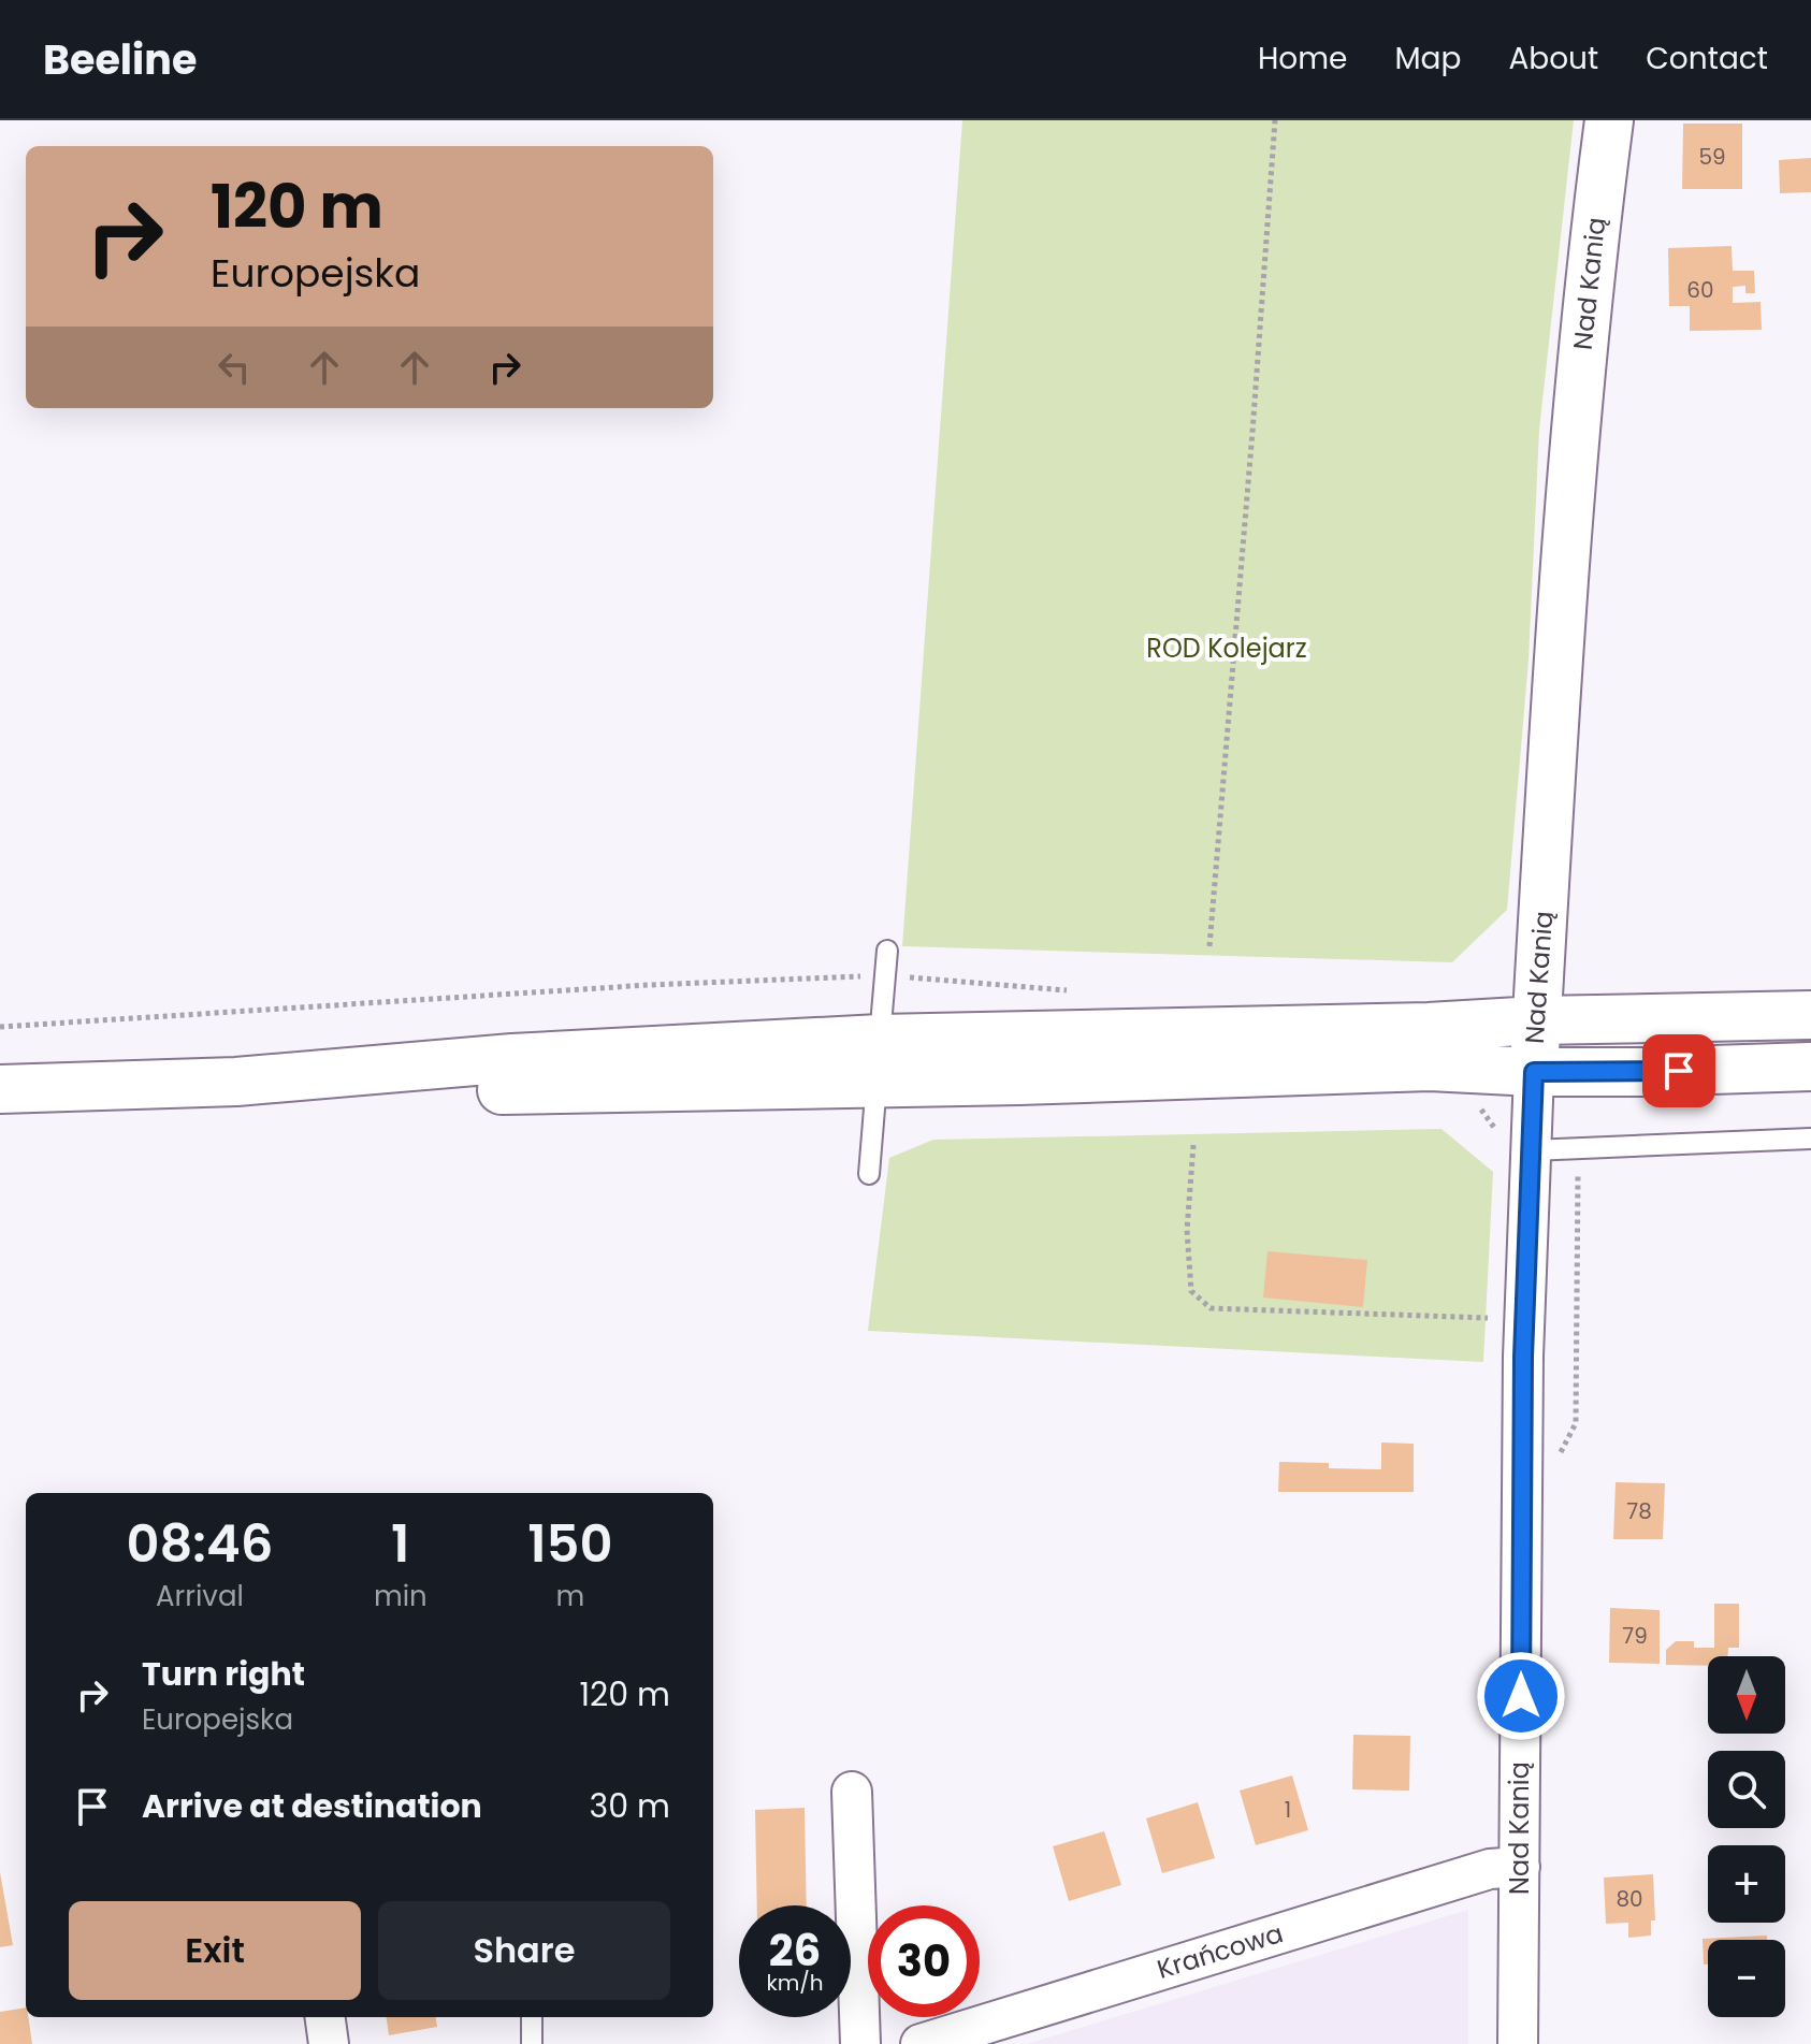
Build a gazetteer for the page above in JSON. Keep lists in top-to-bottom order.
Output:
{
  "streets": {
    "street": ["Nad Kanią", "Krańcowa"]
  },
  "crossings": [
    ["Nad Kanią", "Krańcowa"]
  ],
  "parks": ["ROD Kolejarz"],
  "house_numbers": [
    "59",
    "60",
    "78",
    "79",
    "1",
    "80"
  ],
  "north": "bottom",
  "page": {
    "header": "Beeline",
    "nav": [
      "Home",
      "Map",
      "About",
      "Contact"
    ],
    "turn": ["120 m", "Europejska"],
    "eta": [
      "08:46",
      "Arrival",
      "1",
      "min",
      "150",
      "m"
    ],
    "list": [
      {
        "name": "Turn right",
        "note": "Europejska",
        "value": "120 m"
      },
      {
        "name": "Arrive at destination",
        "value": "30 m"
      }
    ],
    "map_buttons": ["+", "−"],
    "buttons": ["Exit", "Share"],
    "speed": "26 km/h",
    "limit": "30"
  }
}
